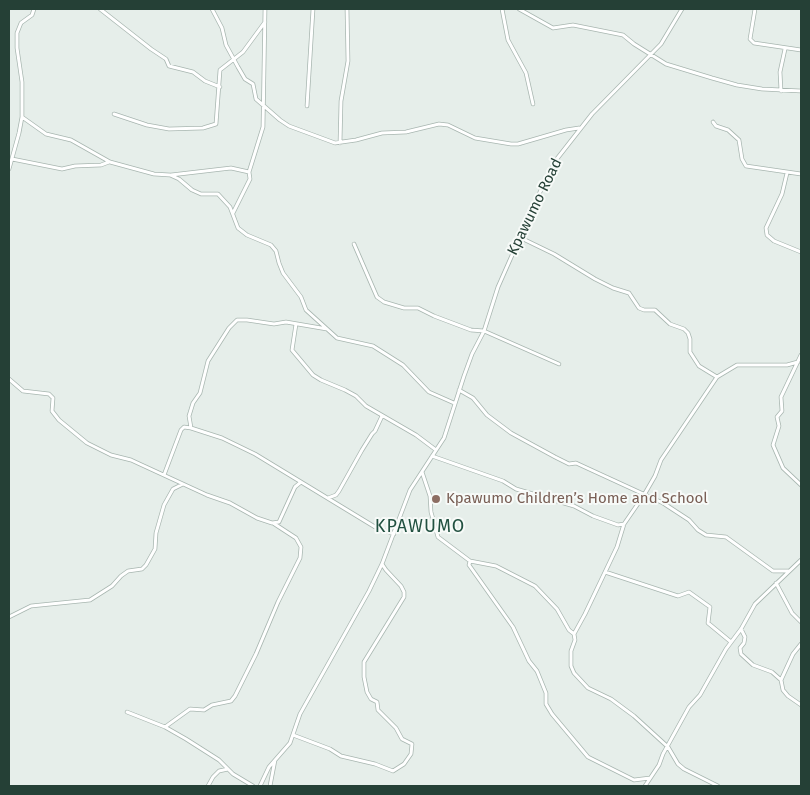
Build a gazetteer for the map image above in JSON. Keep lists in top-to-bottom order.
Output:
{
  "streets": {
    "street": ["Kpawumo Road"]
  },
  "districts": ["KPAWUMO"],
  "places": ["Kpawumo Children’s Home and School"]
}
